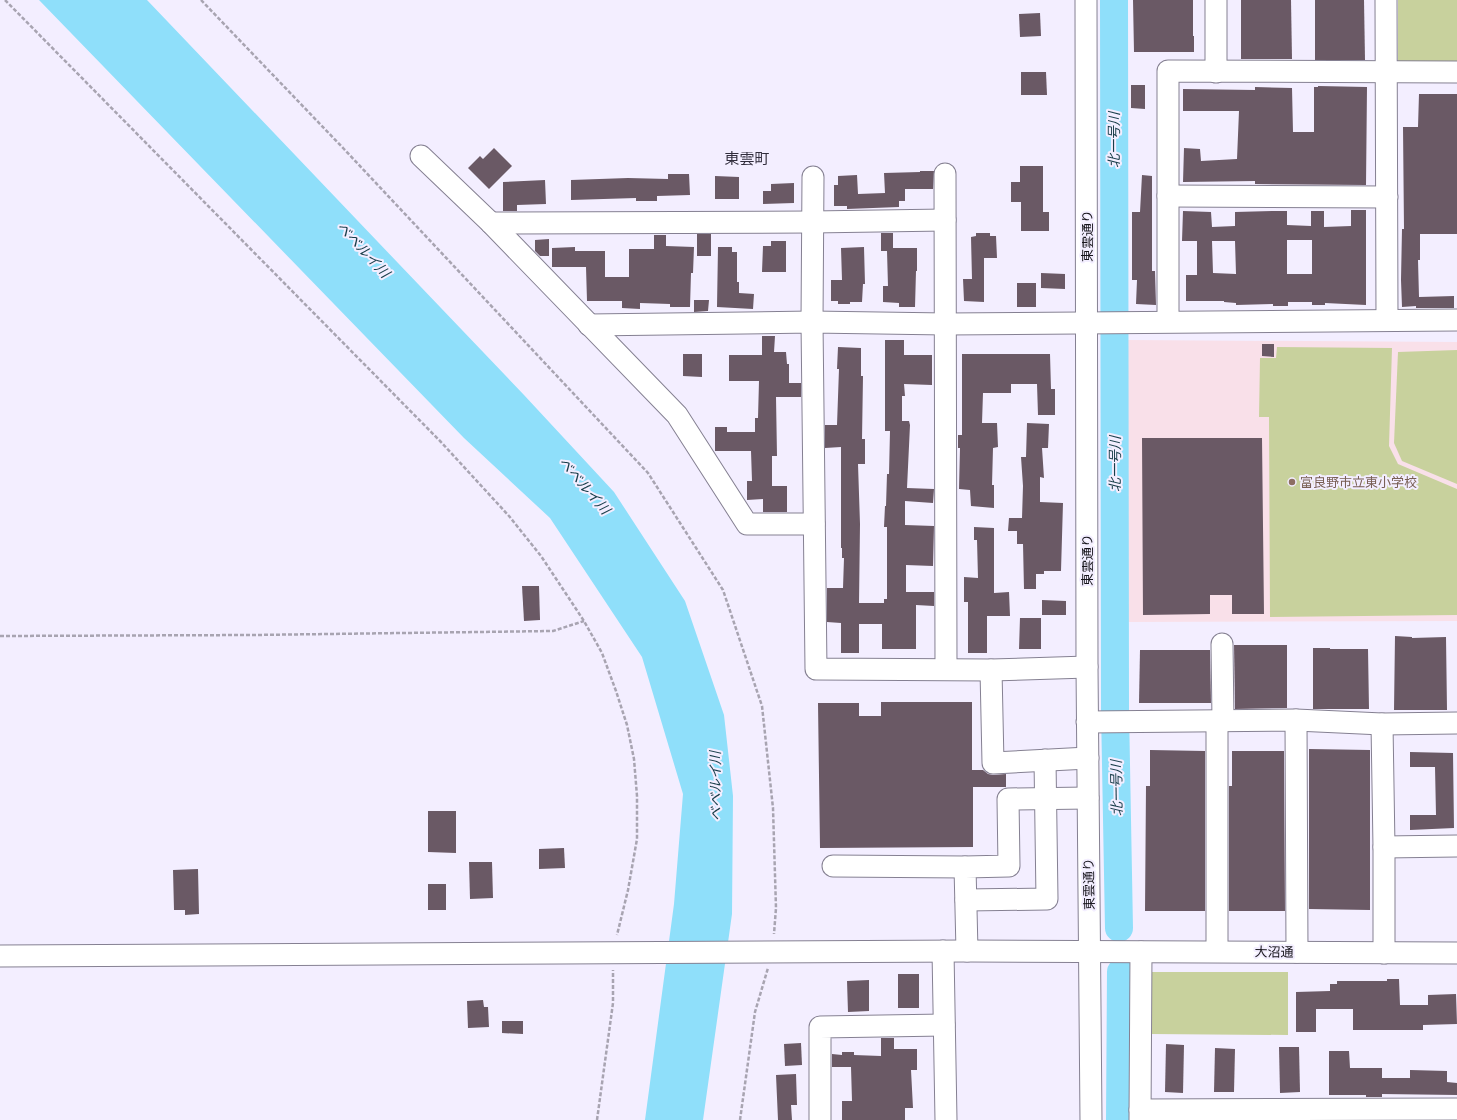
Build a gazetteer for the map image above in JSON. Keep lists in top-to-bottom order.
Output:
{
  "streets": {
    "street": ["東雲通り", "大沼通"]
  },
  "crossings": [
    ["東雲通り", "大沼通"]
  ],
  "districts": ["東雲町"],
  "water": ["北一号川", "ベベルイ川"],
  "places": ["富良野市立東小学校"]
}
